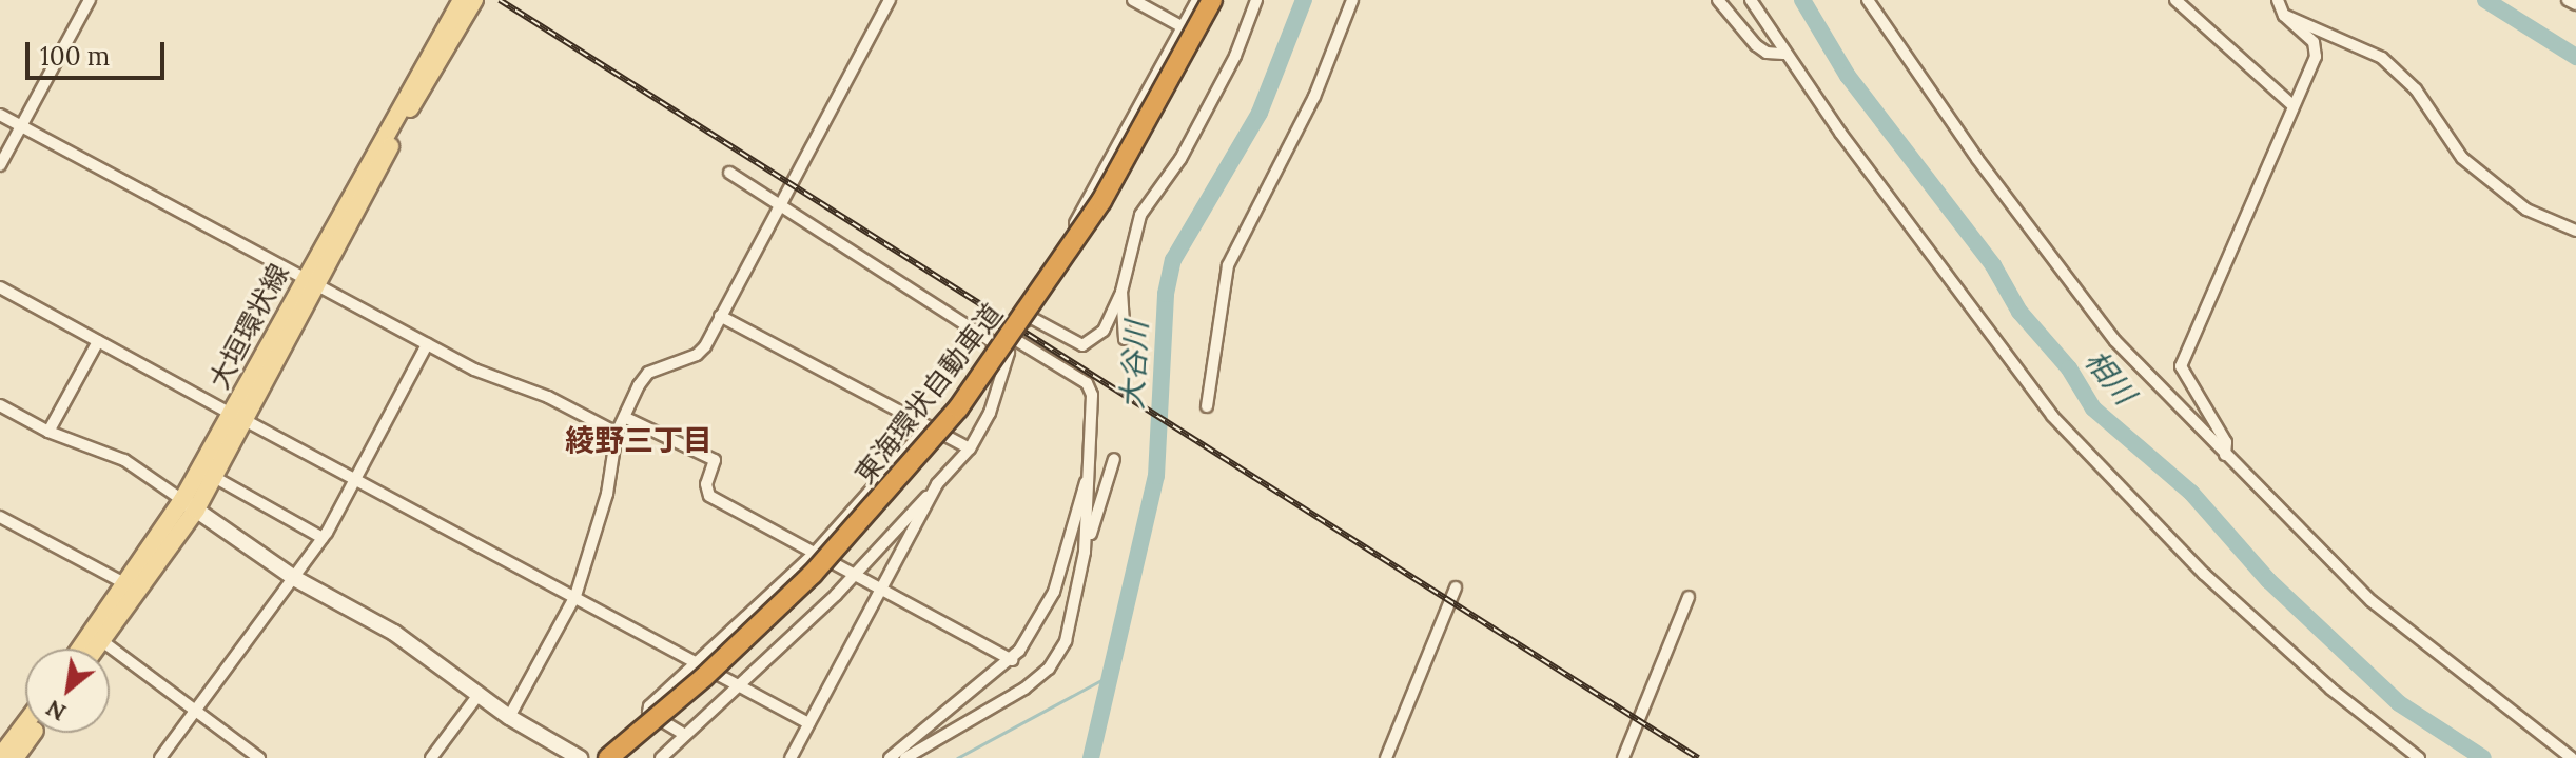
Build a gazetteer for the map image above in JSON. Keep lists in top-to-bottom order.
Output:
{
  "streets": {
    "highway": ["東海環状自動車道"],
    "main road": ["大垣環状線"]
  },
  "districts": ["綾野三丁目"],
  "water": ["大谷川", "相川"],
  "scale_bar": "100 m",
  "north": "bottom left"
}
